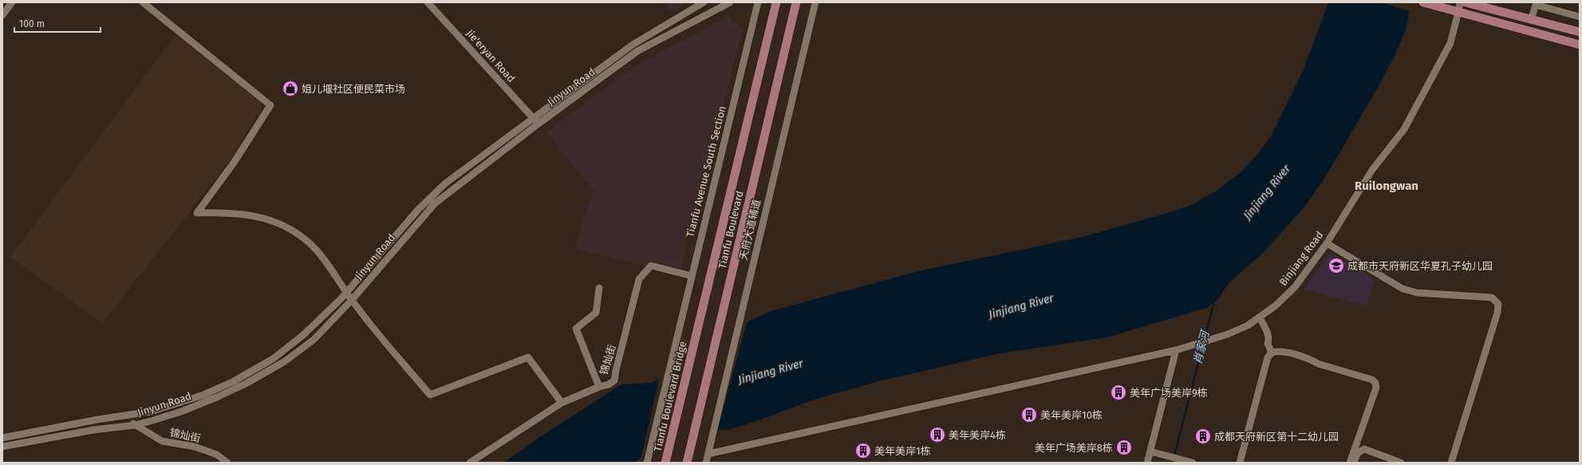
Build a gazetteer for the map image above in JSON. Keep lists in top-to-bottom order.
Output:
{
  "streets": {
    "main road": ["Tianfu Boulevard", "Tianfu Boulevard Bridge"],
    "street": [
      "Jie'eryan Road",
      "Jinyun Road",
      "Tianfu Avenue South Section",
      "天府大道辅道",
      "Binjiang Road",
      "锦灿街"
    ]
  },
  "crossings": [
    ["Jie'eryan Road", "Jinyun Road"],
    ["Jinyun Road", "锦灿街"],
    ["Tianfu Avenue South Section", "锦灿街"],
    ["Tianfu Boulevard", "Tianfu Boulevard Bridge"],
    ["天府大道辅道", "Binjiang Road"]
  ],
  "districts": ["Ruilongwan"],
  "water": ["Jinjiang River", "肖家河"],
  "places": {
    "shop": ["姐儿堰社区便民菜市场"],
    "school or university": ["成都市天府新区华夏孔子幼儿园"],
    "building": [
      "美年广场美岸9栋",
      "美年美岸10栋",
      "美年美岸4栋",
      "成都天府新区第十二幼儿园",
      "美年广场美岸8栋",
      "美年美岸1栋"
    ]
  },
  "scale_bar": "100 m"
}
